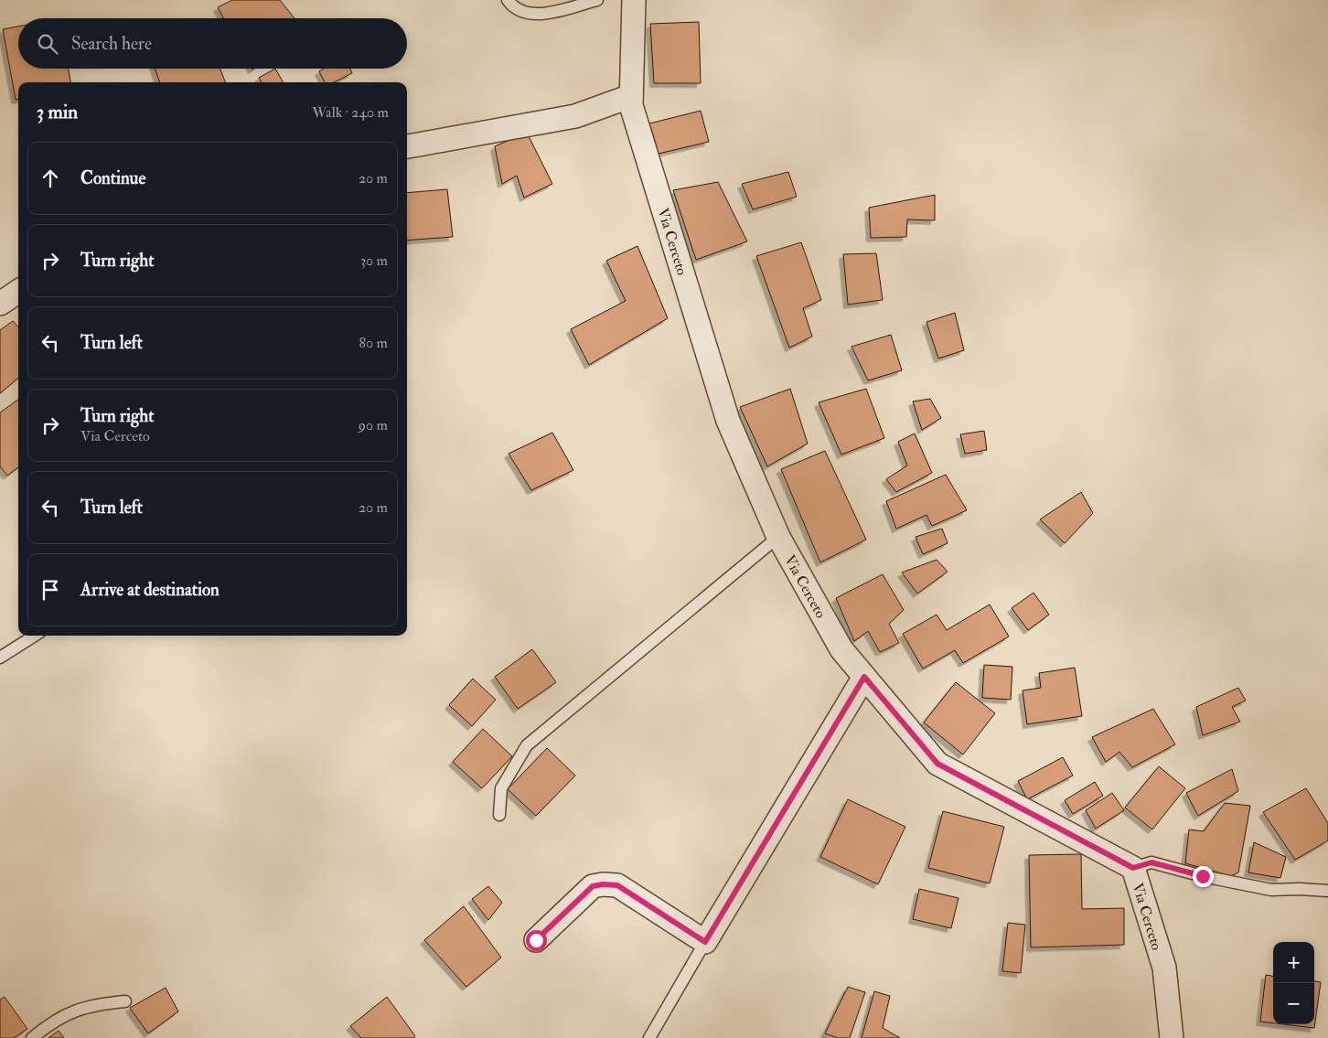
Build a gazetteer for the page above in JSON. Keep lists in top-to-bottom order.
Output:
{
  "streets": {
    "street": ["Via Cerceto"]
  },
  "page": {
    "search": "Search here",
    "heading": ["3 min", "Walk · 240 m"],
    "list": [
      ["Continue", "20 m"],
      ["Turn right", "30 m"],
      ["Turn left", "80 m"],
      ["Turn right", "Via Cerceto", "90 m"],
      ["Turn left", "20 m"],
      "Arrive at destination"
    ],
    "map_buttons": ["+", "−"]
  }
}
